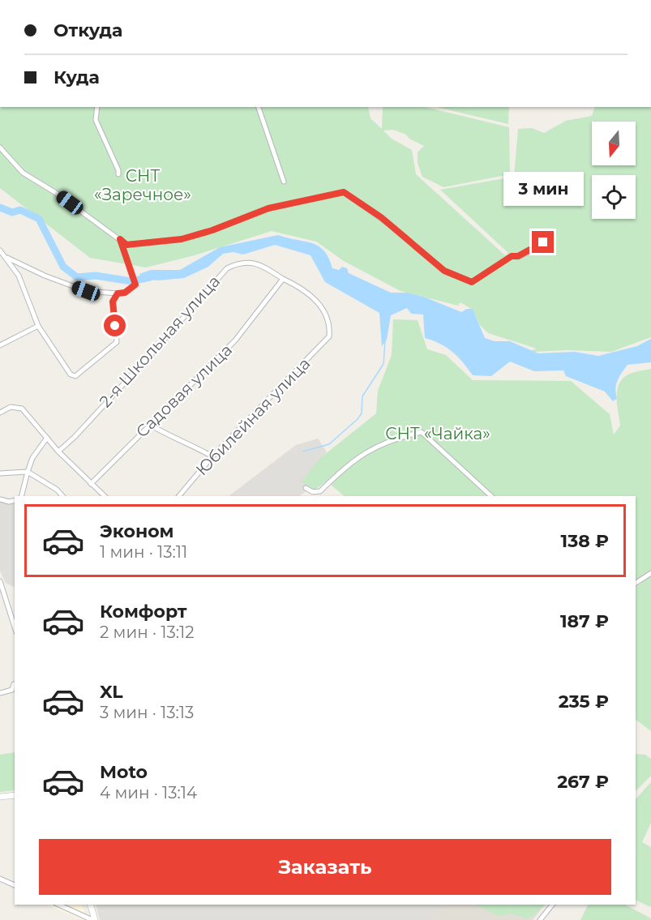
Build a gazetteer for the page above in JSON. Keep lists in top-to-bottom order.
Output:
{
  "streets": {
    "street": ["2-я Школьная улица", "Садовая улица", "Юбилейная улица"]
  },
  "crossings": [
    ["2-я Школьная улица", "Садовая улица"],
    ["2-я Школьная улица", "Юбилейная улица"]
  ],
  "parks": ["СНТ «Заречное»", "СНТ «Чайка»"],
  "north": "bottom",
  "page": {
    "banner": ["Откуда", "Куда"],
    "bubble": "3 мин",
    "list": [
      {
        "name": "Эконом",
        "note": "1 мин · 13:11",
        "value": "138 ₽"
      },
      {
        "name": "Комфорт",
        "note": "2 мин · 13:12",
        "value": "187 ₽"
      },
      {
        "name": "XL",
        "note": "3 мин · 13:13",
        "value": "235 ₽"
      },
      {
        "name": "Moto",
        "note": "4 мин · 13:14",
        "value": "267 ₽"
      }
    ],
    "buttons": "Заказать"
  }
}
